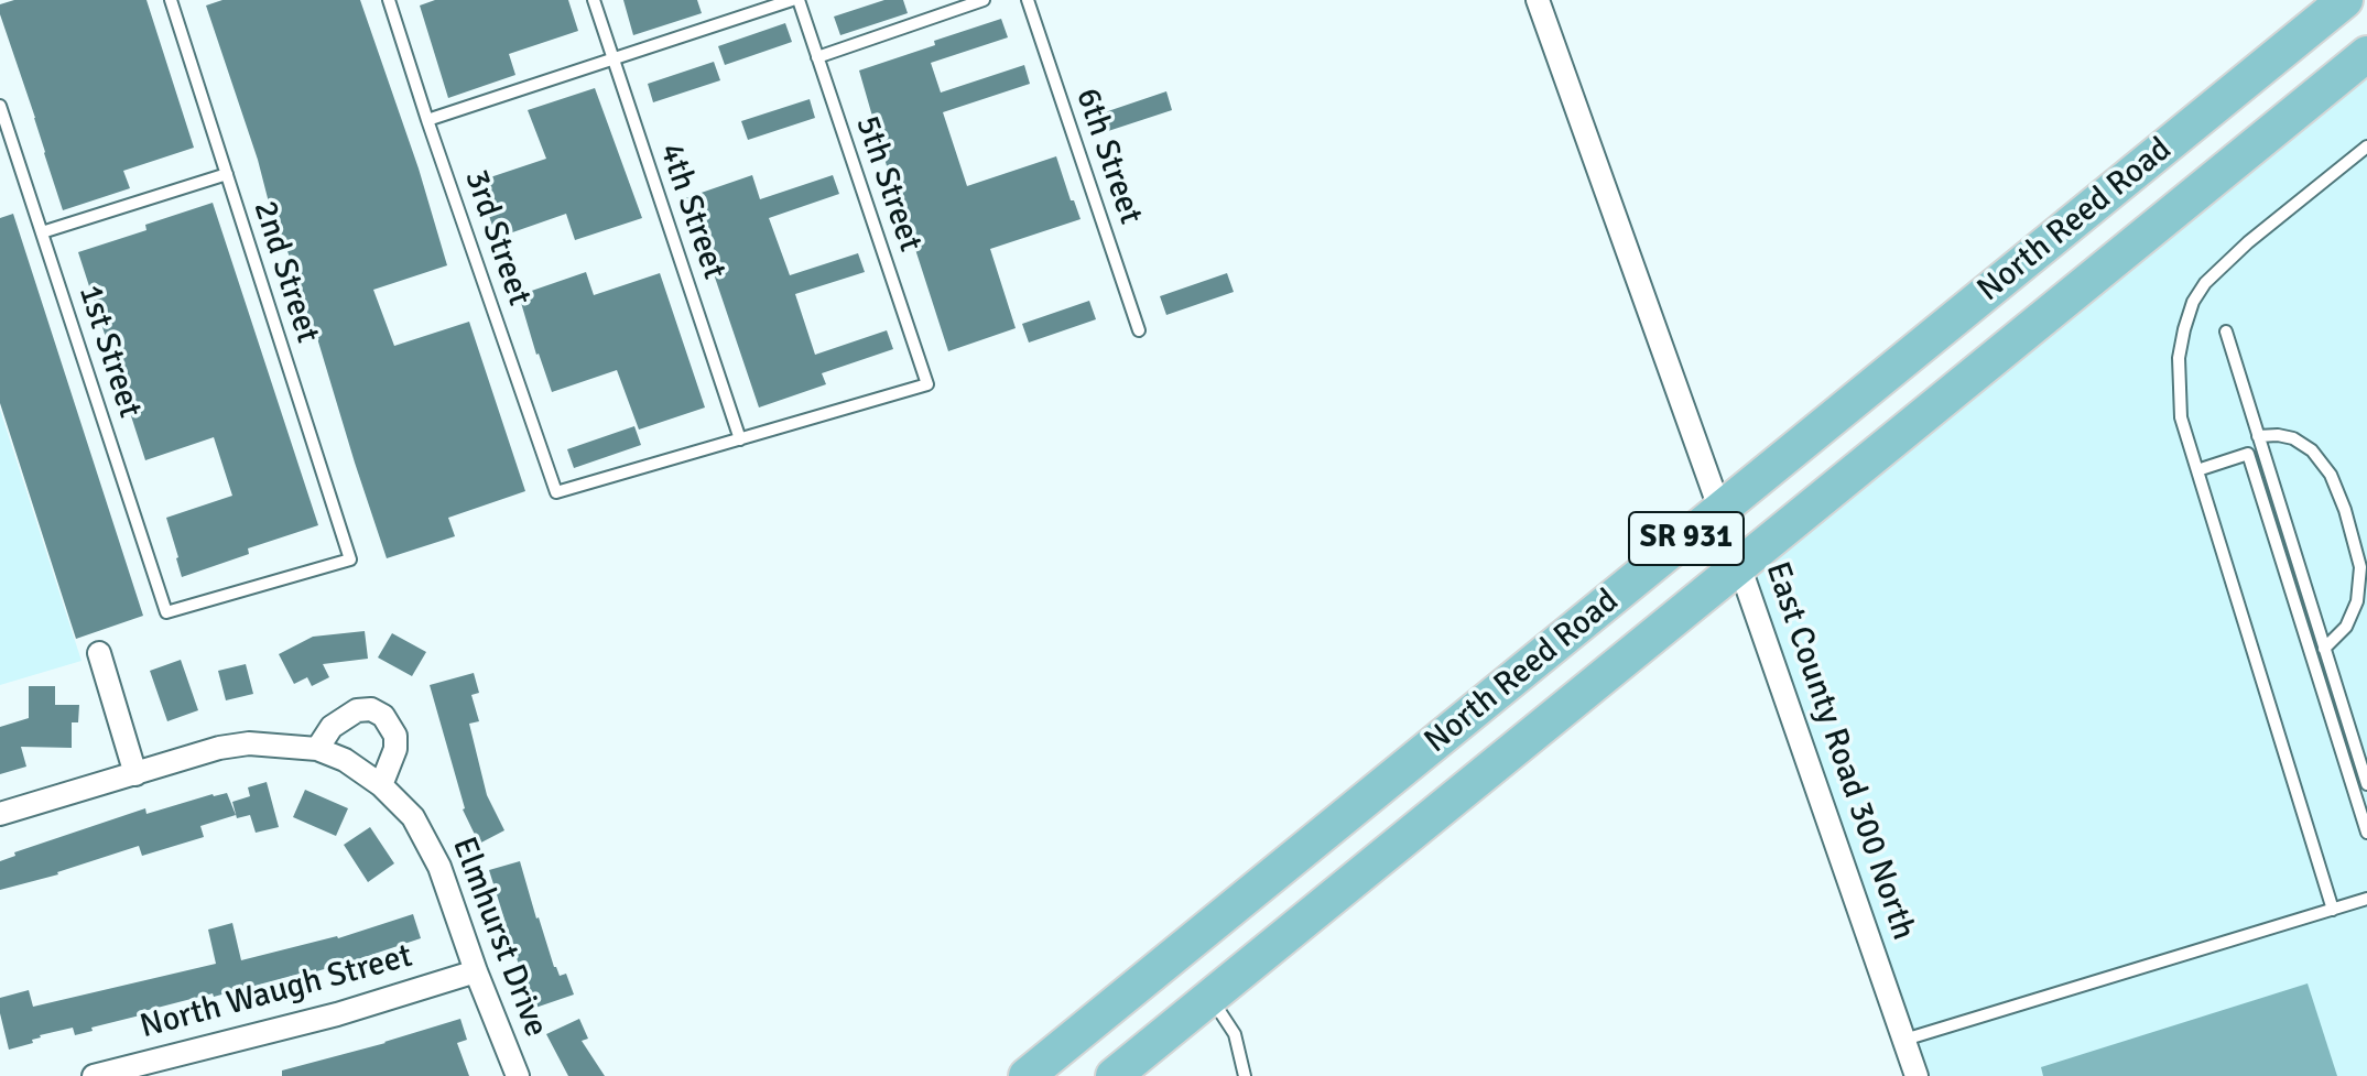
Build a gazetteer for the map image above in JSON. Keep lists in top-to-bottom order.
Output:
{
  "streets": {
    "main road": ["North Reed Road", "SR 931"],
    "street": ["East County Road 300 North", "Elmhurst Drive", "North Waugh Street"],
    "lane": [
      "6th Street",
      "5th Street",
      "4th Street",
      "3rd Street",
      "2nd Street",
      "1st Street"
    ]
  },
  "crossings": [
    ["5th Street", "4th Street"],
    ["5th Street", "3rd Street"],
    ["4th Street", "3rd Street"],
    ["North Reed Road", "East County Road 300 North"],
    ["2nd Street", "1st Street"],
    ["Elmhurst Drive", "North Waugh Street"]
  ]
}
